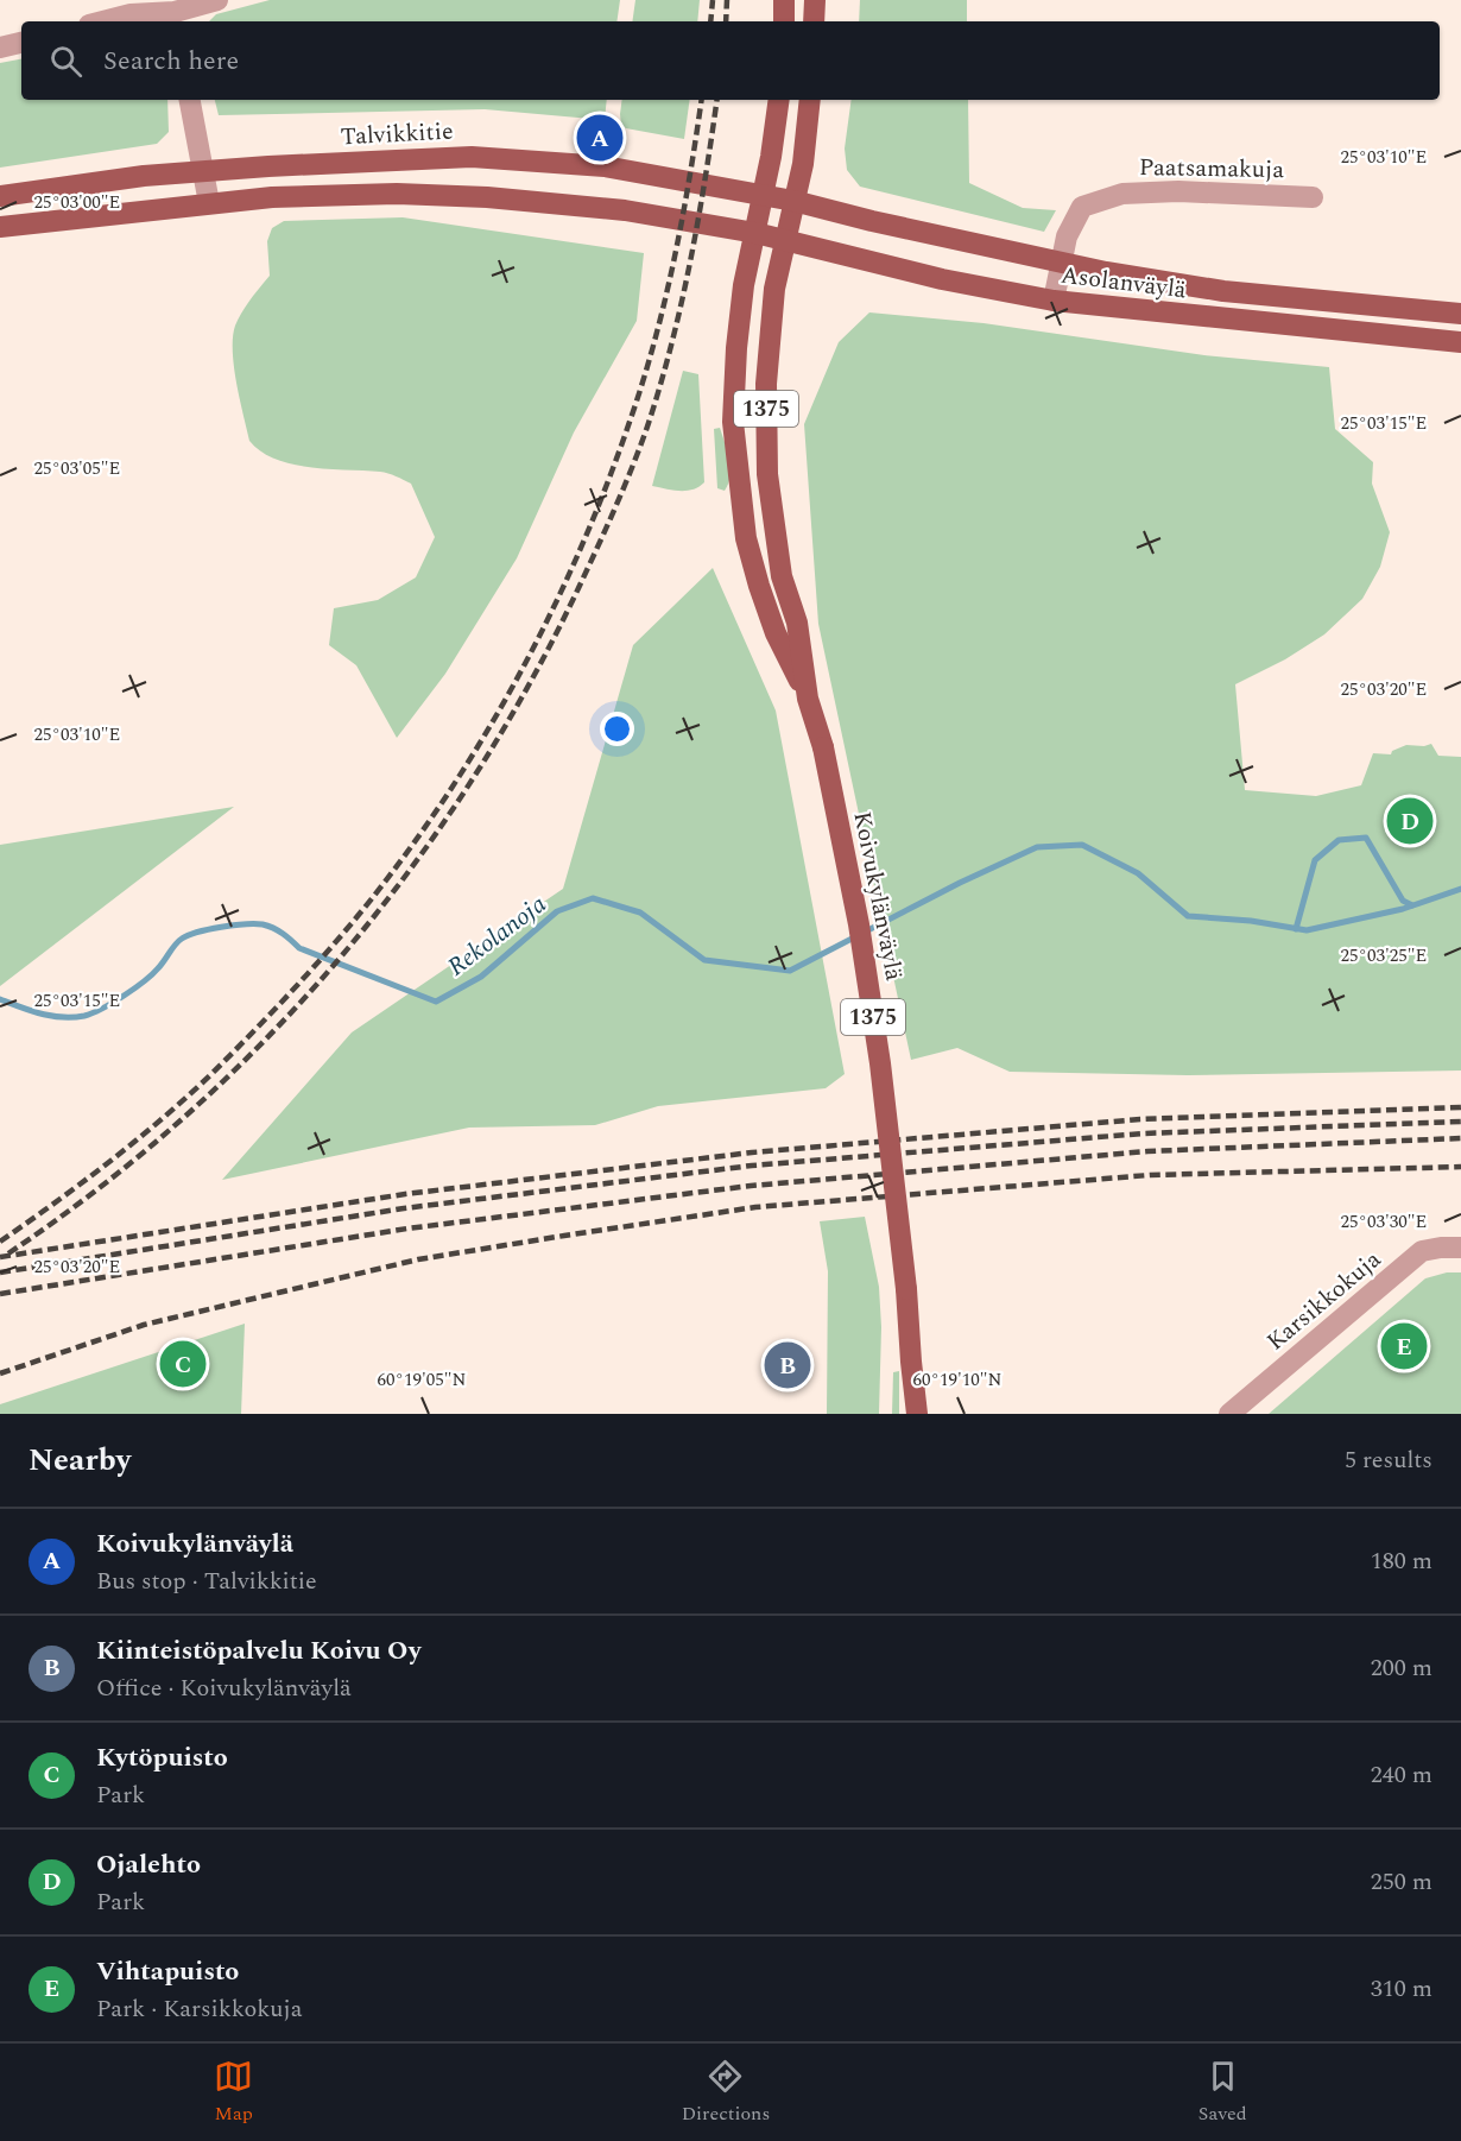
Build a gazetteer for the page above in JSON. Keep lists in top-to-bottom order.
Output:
{
  "streets": {
    "main road": [
      "Talvikkitie",
      "Asolanväylä",
      "1375",
      "Koivukylänväylä"
    ],
    "street": ["Paatsamakuja", "Karsikkokuja"]
  },
  "crossings": [
    ["Talvikkitie", "Asolanväylä"],
    ["Talvikkitie", "Koivukylänväylä"],
    ["Paatsamakuja", "Asolanväylä"],
    ["Asolanväylä", "Koivukylänväylä"]
  ],
  "water": ["Rekolanoja"],
  "page": {
    "search": "Search here",
    "pins": [
      "A",
      "D",
      "E",
      "C",
      "B"
    ],
    "heading": ["Nearby", "5 results"],
    "list": [
      {
        "mark": "A",
        "name": "Koivukylänväylä",
        "note": "Bus stop · Talvikkitie",
        "value": "180 m"
      },
      {
        "mark": "B",
        "name": "Kiinteistöpalvelu Koivu Oy",
        "note": "Office · Koivukylänväylä",
        "value": "200 m"
      },
      {
        "mark": "C",
        "name": "Kytöpuisto",
        "note": "Park",
        "value": "240 m"
      },
      {
        "mark": "D",
        "name": "Ojalehto",
        "note": "Park",
        "value": "250 m"
      },
      {
        "mark": "E",
        "name": "Vihtapuisto",
        "note": "Park · Karsikkokuja",
        "value": "310 m"
      }
    ],
    "nav": ["Map", "Directions", "Saved"]
  },
  "coordinates": [
    "25°03'10\"E",
    "25°03'00\"E",
    "25°03'15\"E",
    "25°03'05\"E",
    "25°03'20\"E",
    "25°03'25\"E",
    "25°03'30\"E",
    "60°19'05\"N",
    "60°19'10\"N"
  ]
}
